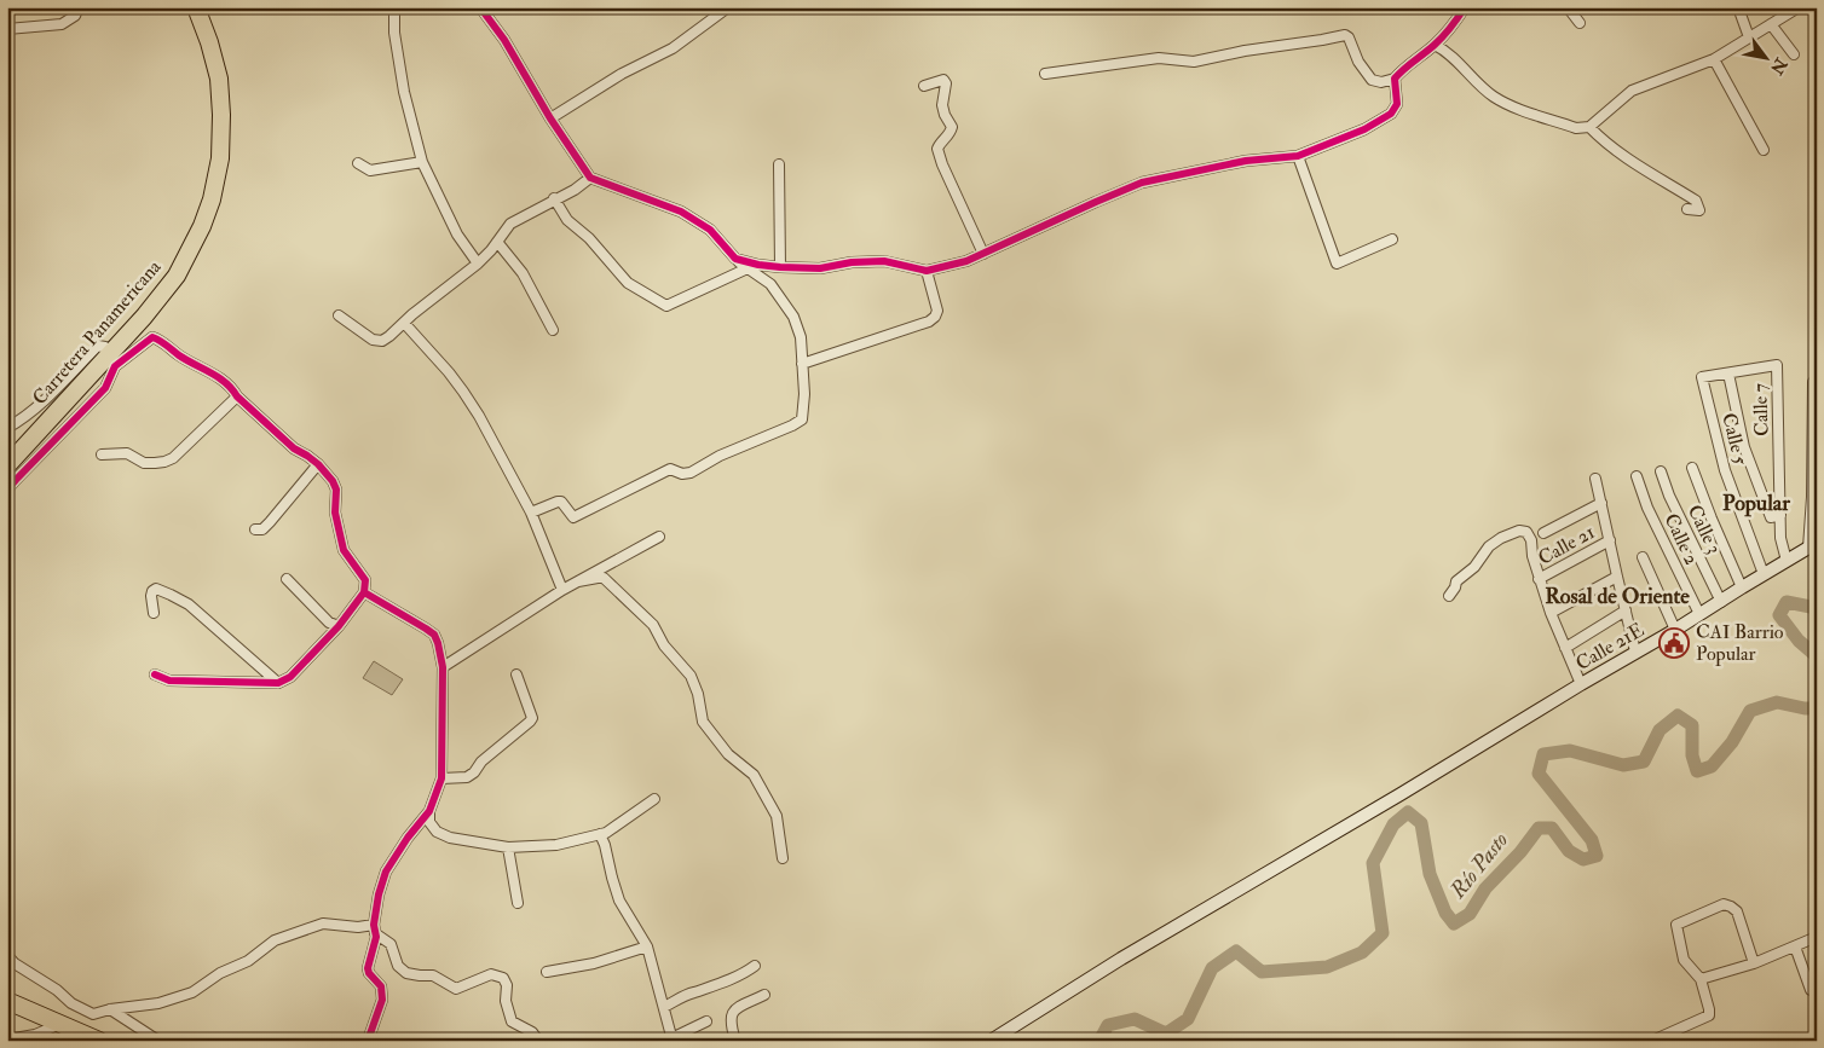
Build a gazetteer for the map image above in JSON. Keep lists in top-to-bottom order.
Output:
{
  "streets": {
    "highway": ["Carretera Panamericana"],
    "main road": ["Calle 21E"],
    "street": [
      "Calle 7",
      "Calle 5",
      "Calle 3",
      "Calle 2",
      "Calle 21"
    ]
  },
  "crossings": [
    ["Calle 7", "Calle 5"],
    ["Calle 7", "Calle 21E"],
    ["Calle 5", "Calle 21E"],
    ["Calle 3", "Calle 21E"],
    ["Calle 2", "Calle 21E"]
  ],
  "districts": ["Popular", "Rosal de Oriente"],
  "water": ["Río Pasto"],
  "places": {
    "public building": ["CAI Barrio Popular"]
  },
  "north": "bottom right"
}
